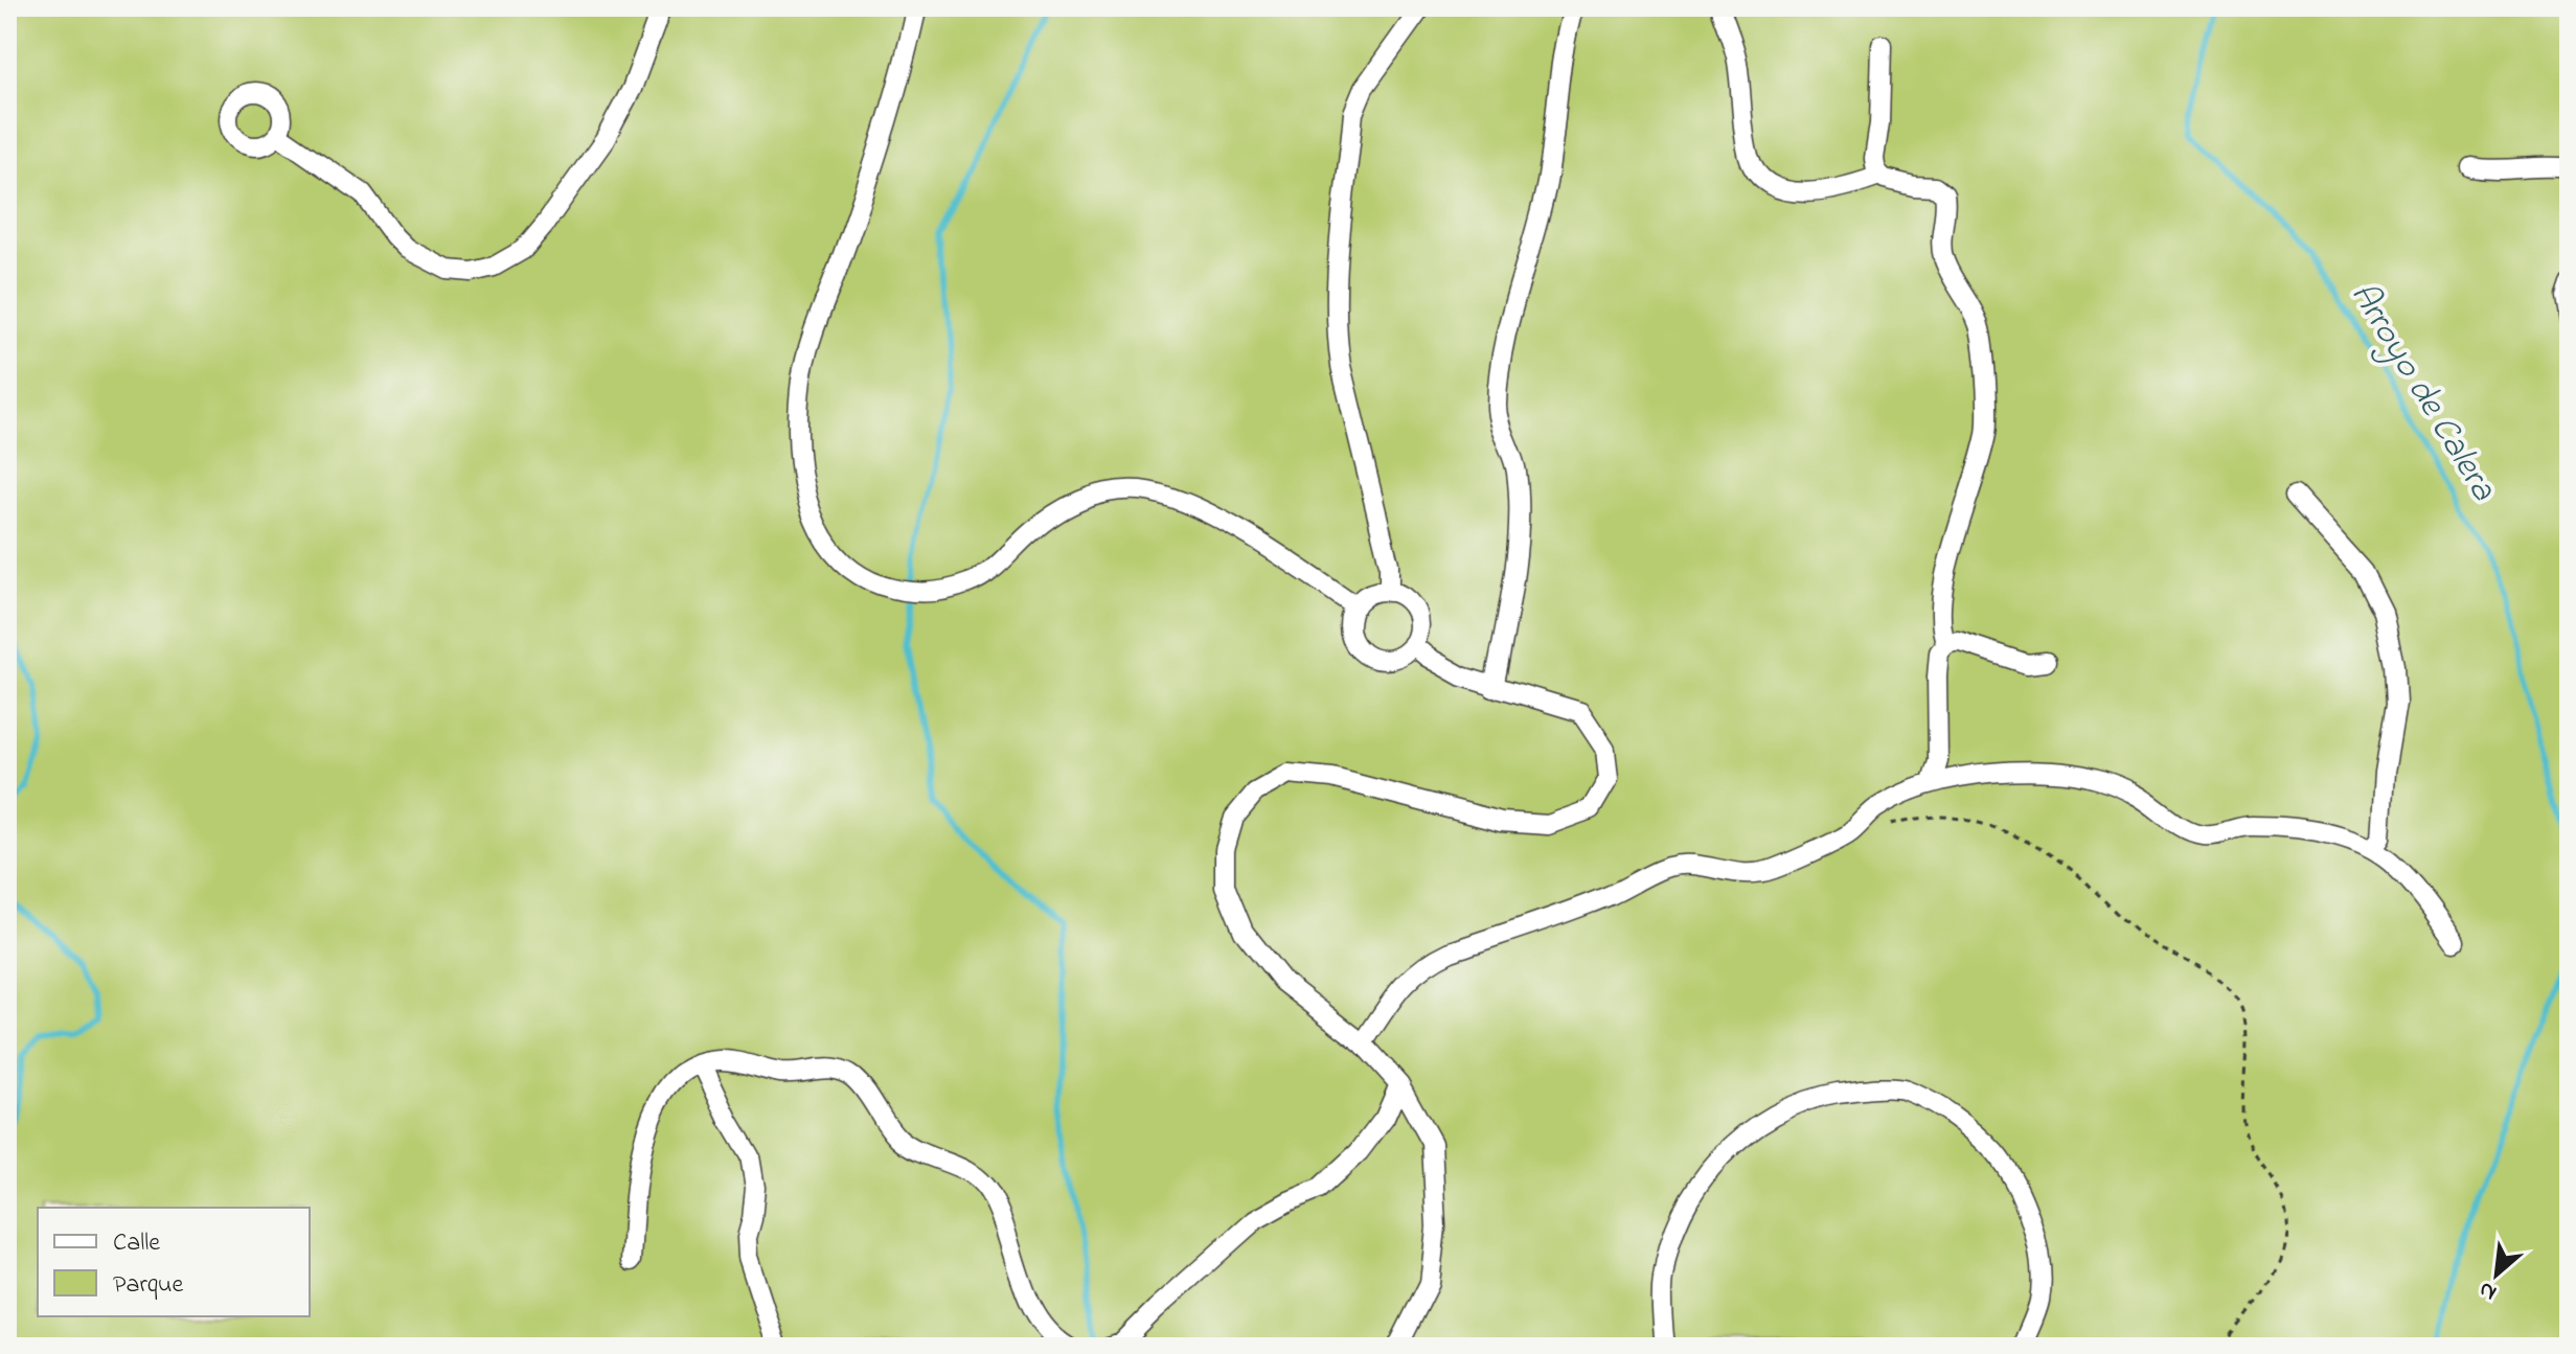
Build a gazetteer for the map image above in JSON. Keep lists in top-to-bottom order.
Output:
{
  "water": ["Arroyo de Calera"],
  "legend": ["Calle", "Parque"],
  "north": "bottom left"
}
